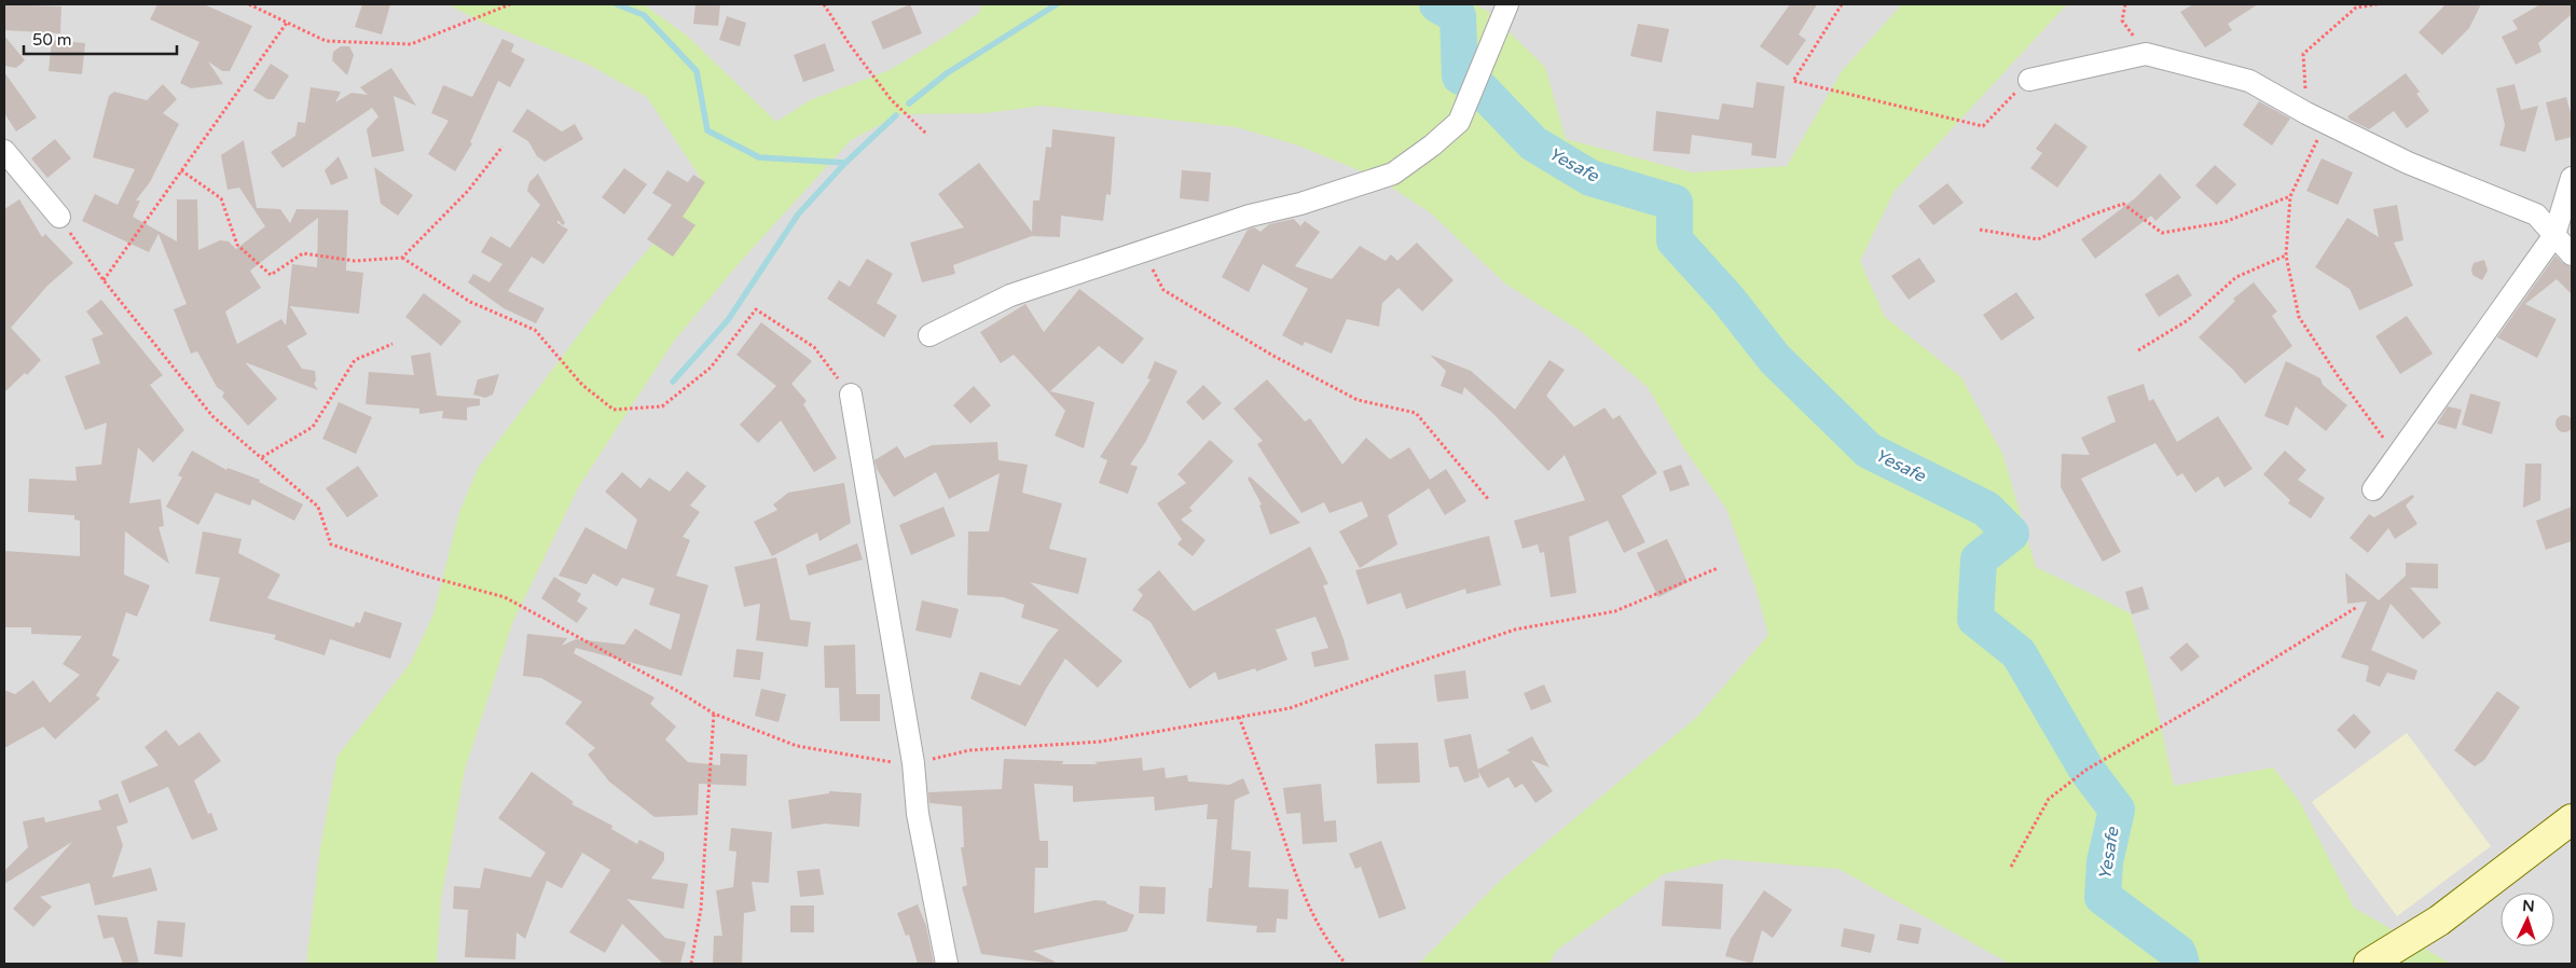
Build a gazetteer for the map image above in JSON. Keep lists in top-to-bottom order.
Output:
{
  "water": ["Yesafe"],
  "scale_bar": "50 m",
  "north": "top"
}
